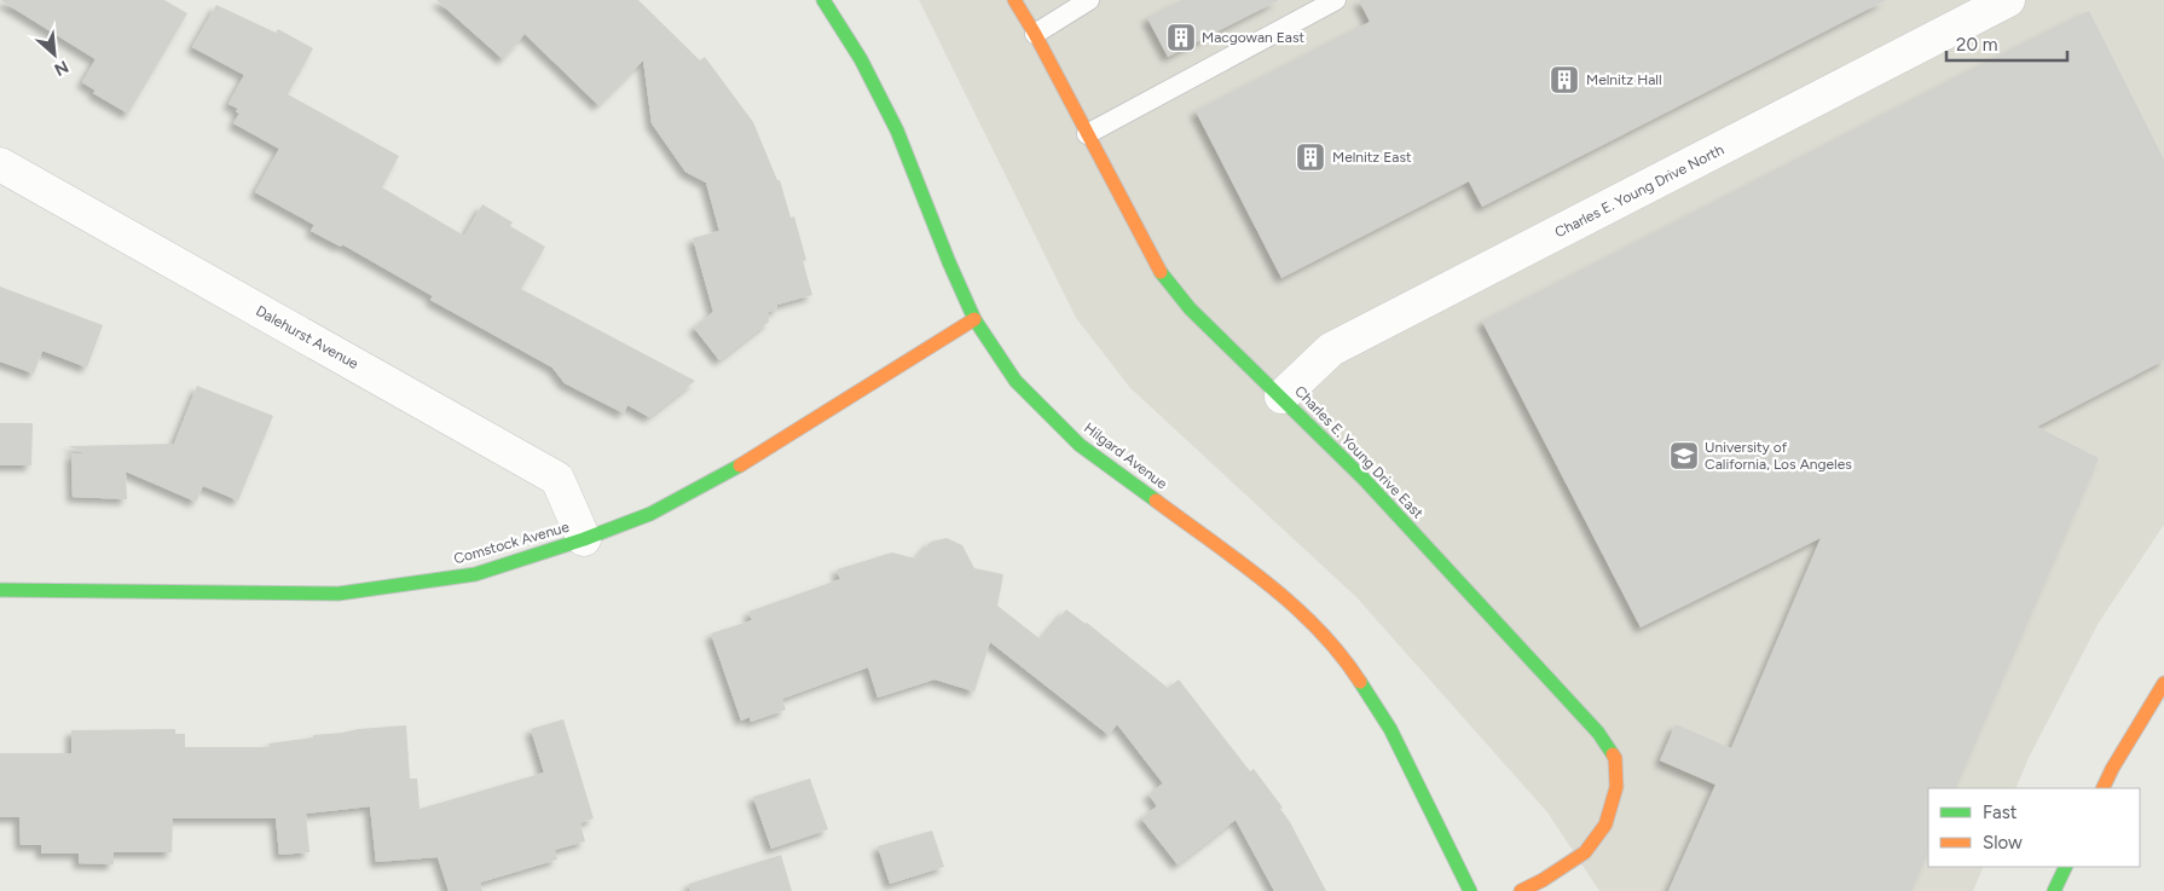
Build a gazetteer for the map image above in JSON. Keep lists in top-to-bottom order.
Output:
{
  "streets": {
    "street": [
      "Charles E. Young Drive North",
      "Dalehurst Avenue",
      "Charles E. Young Drive East",
      "Hilgard Avenue",
      "Comstock Avenue"
    ]
  },
  "crossings": [
    ["Charles E. Young Drive North", "Charles E. Young Drive East"],
    ["Dalehurst Avenue", "Comstock Avenue"],
    ["Hilgard Avenue", "Comstock Avenue"]
  ],
  "places": {
    "building": ["Macgowan East", "Melnitz Hall", "Melnitz East"],
    "school or university": ["University of California, Los Angeles"]
  },
  "legend": ["Fast", "Slow"],
  "scale_bar": "20 m",
  "north": "bottom right"
}
